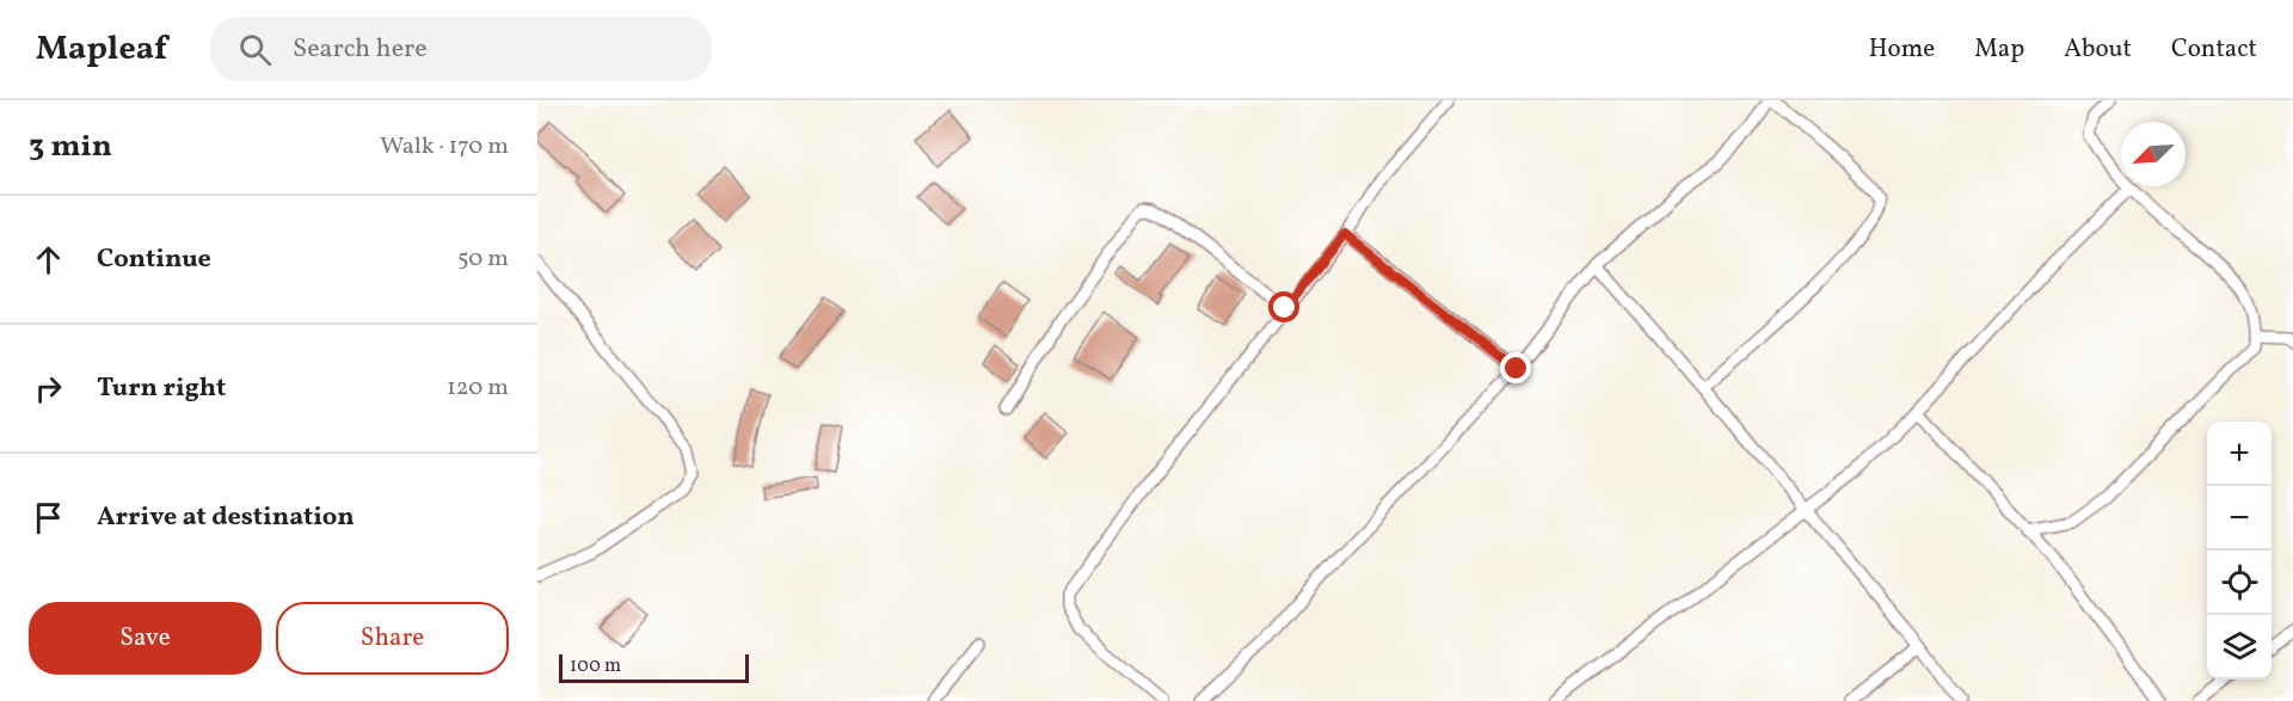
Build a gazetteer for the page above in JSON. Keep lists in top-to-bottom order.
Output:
{
  "scale_bar": "100 m",
  "north": "bottom left",
  "page": {
    "header": "Mapleaf",
    "search": "Search here",
    "nav": [
      "Home",
      "Map",
      "About",
      "Contact"
    ],
    "heading": ["3 min", "Walk · 170 m"],
    "list": [
      ["Continue", "50 m"],
      ["Turn right", "120 m"],
      "Arrive at destination"
    ],
    "map_buttons": ["+", "−"],
    "buttons": ["Save", "Share"],
    "scale": "100 m"
  }
}
